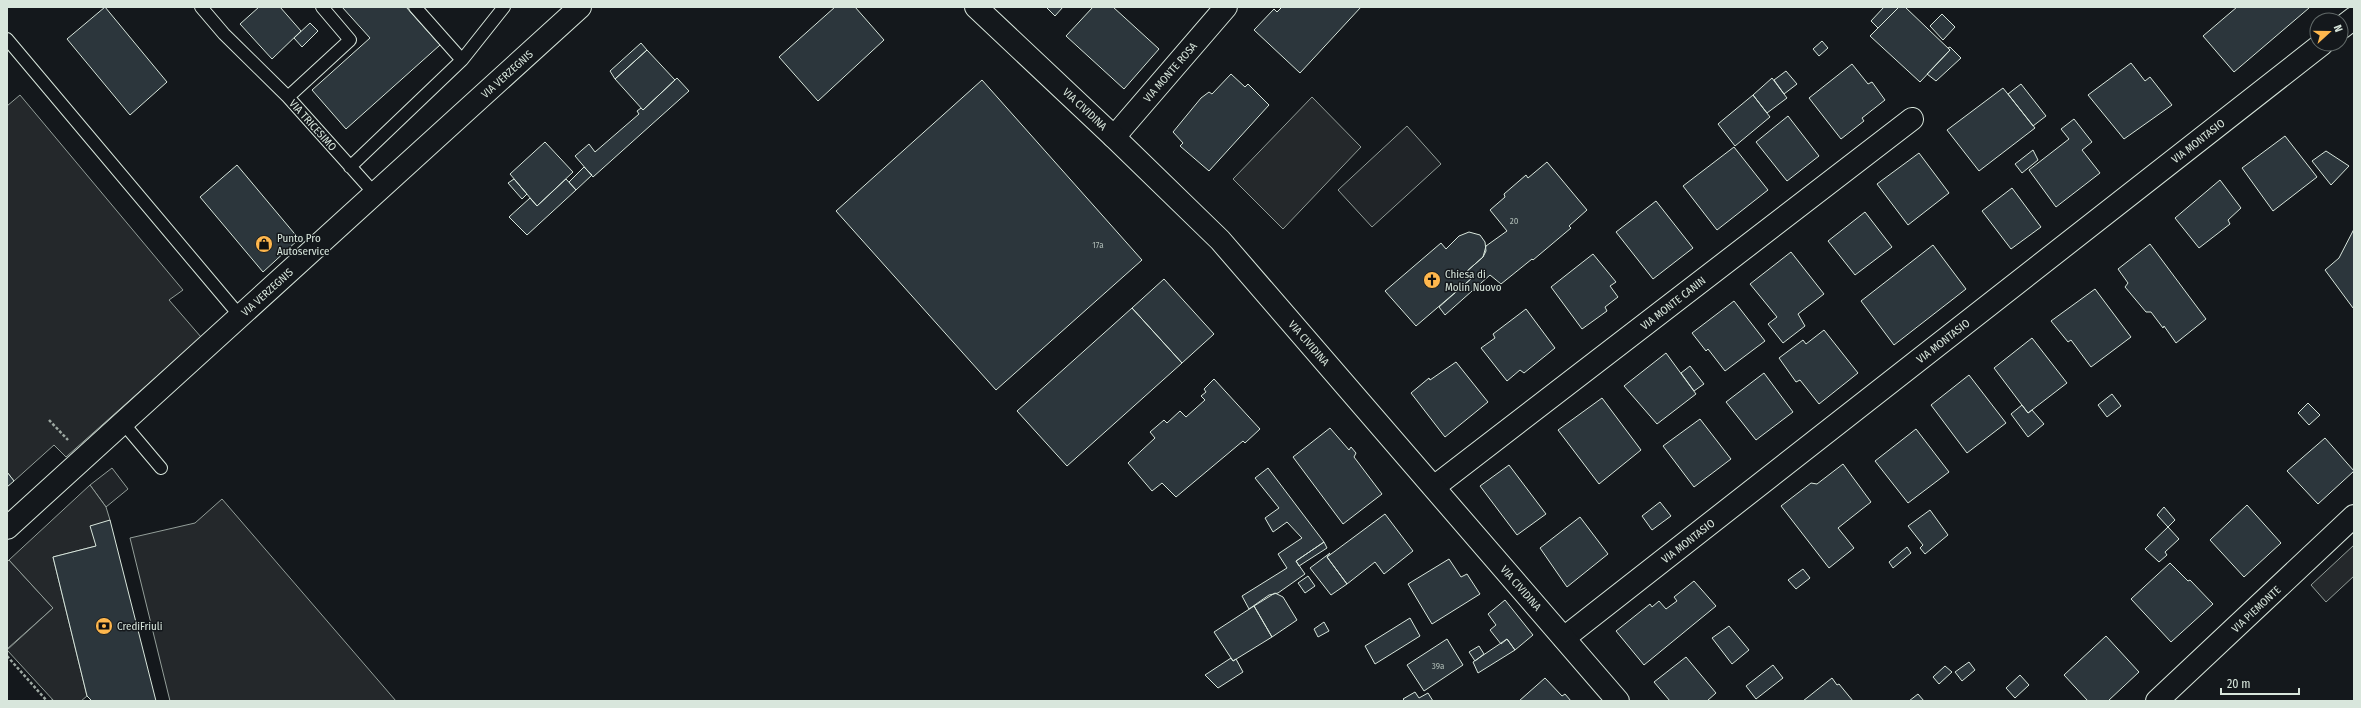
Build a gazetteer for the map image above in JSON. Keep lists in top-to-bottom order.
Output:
{
  "streets": {
    "street": [
      "VIA MONTE ROSA",
      "VIA VERZEGNIS",
      "VIA CIVIDINA",
      "VIA MONTASIO",
      "VIA MONTE CANIN",
      "VIA PIEMONTE"
    ],
    "lane": ["VIA TRICESIMO"]
  },
  "crossings": [
    ["VIA MONTE ROSA", "VIA CIVIDINA"],
    ["VIA VERZEGNIS", "VIA TRICESIMO"],
    ["VIA CIVIDINA", "VIA MONTASIO"],
    ["VIA CIVIDINA", "VIA MONTE CANIN"]
  ],
  "places": {
    "shop": ["Punto Pro Autoservice"],
    "church": ["Chiesa di Molin Nuovo"],
    "bank": ["CrediFriuli"]
  },
  "house_numbers": ["20", "17a", "39a"],
  "scale_bar": "20 m",
  "north": "right"
}
